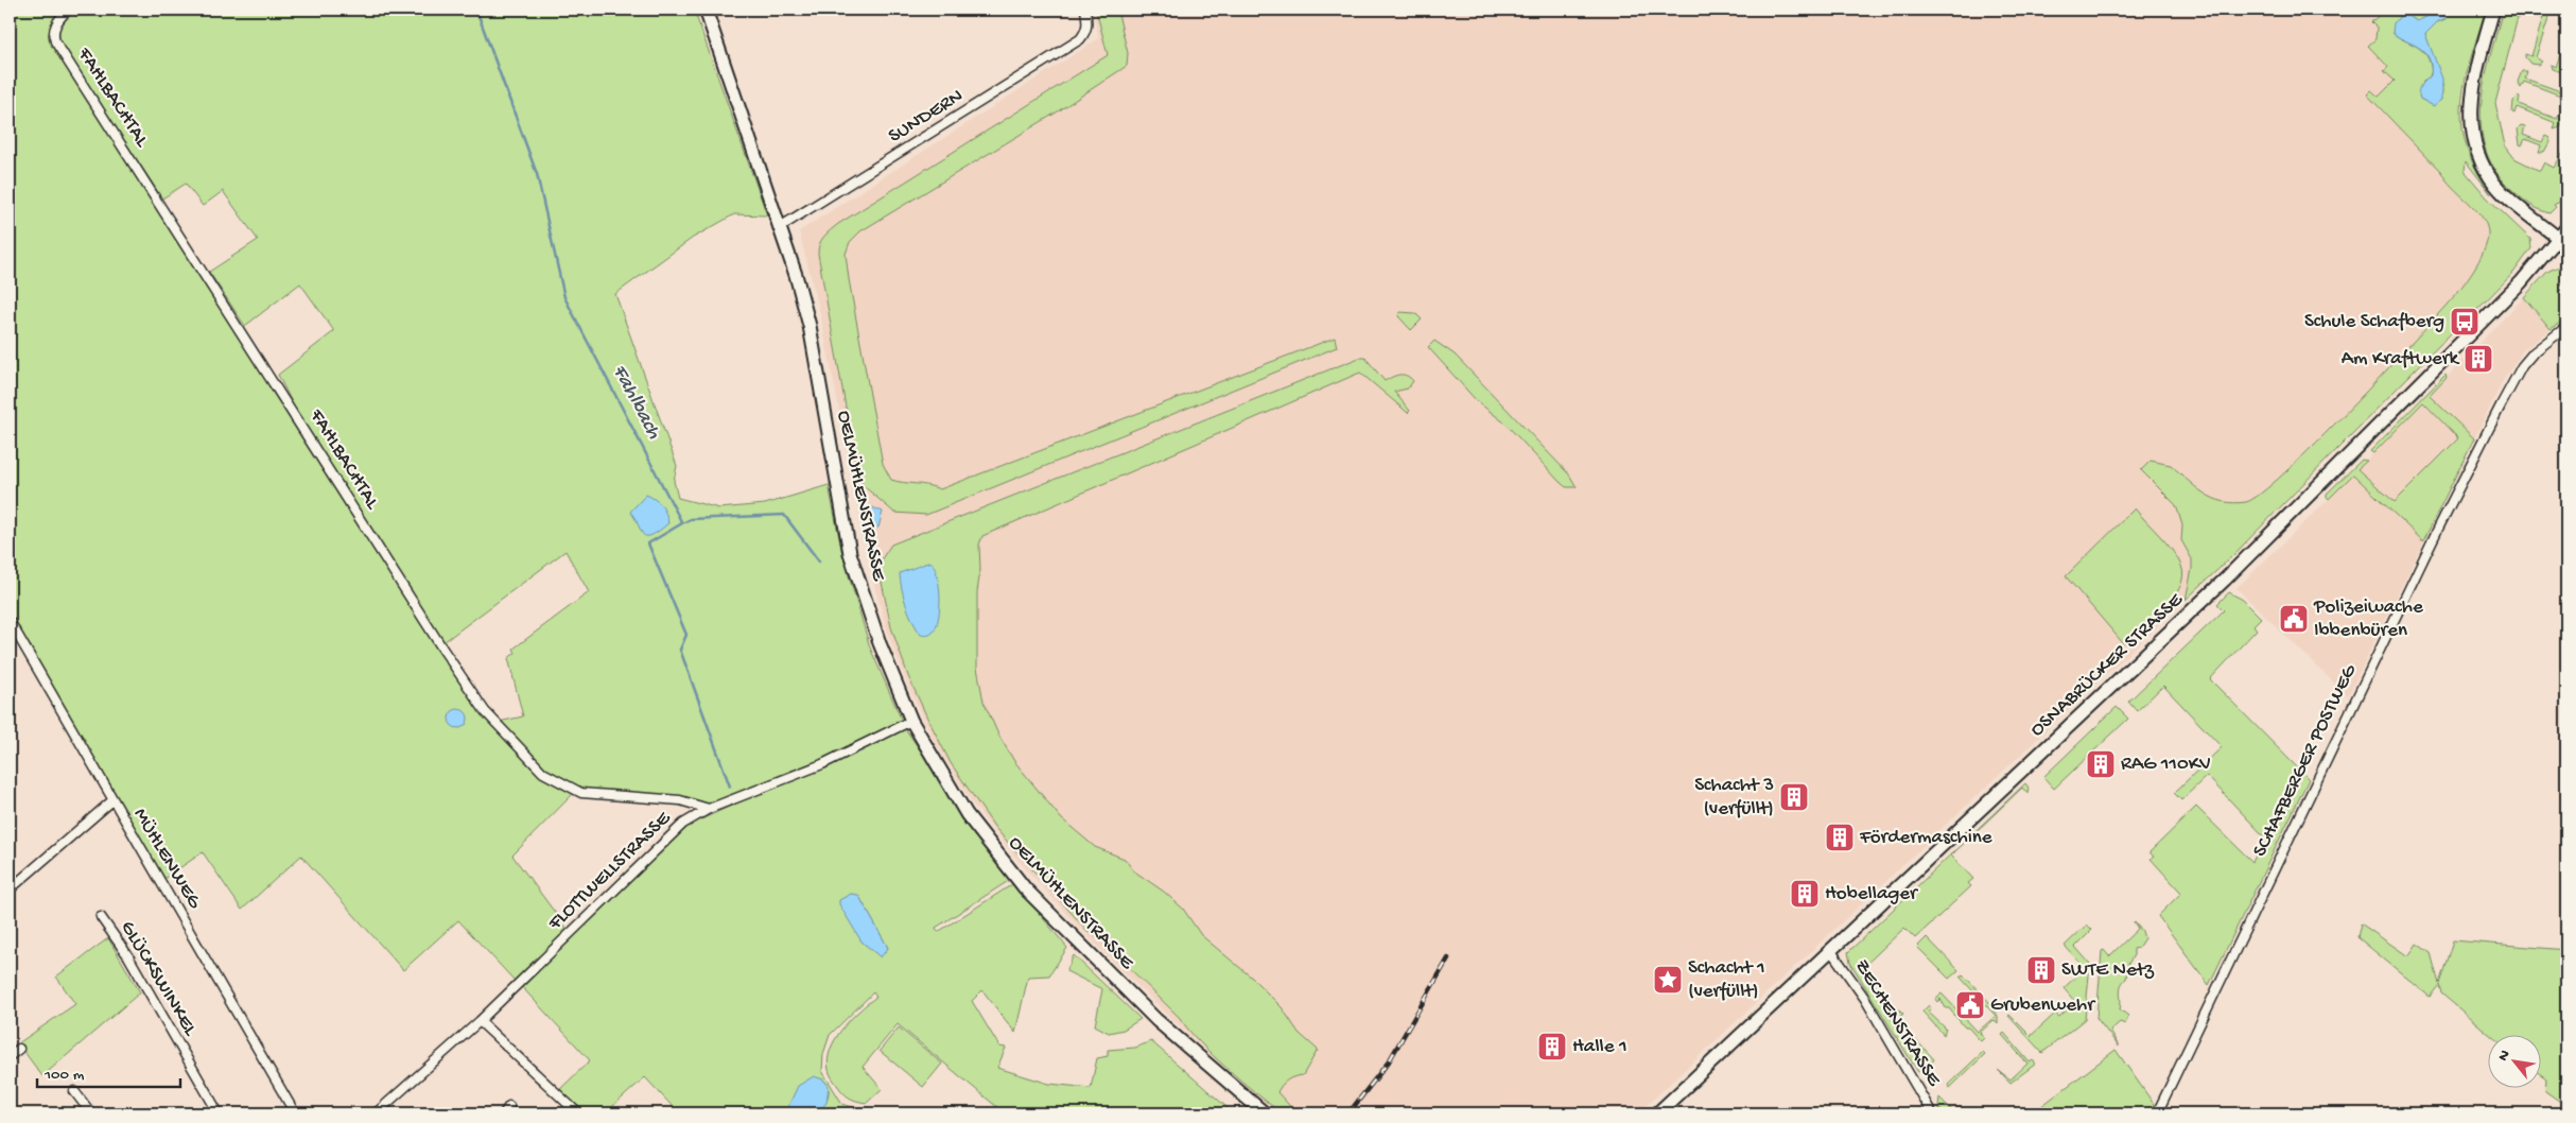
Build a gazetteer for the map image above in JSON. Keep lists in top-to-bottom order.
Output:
{
  "streets": {
    "street": [
      "FAHLBACHTAL",
      "SUNDERN",
      "OELMÜHLENSTRASSE",
      "OSNABRÜCKER STRASSE",
      "SCHAFBERGER POSTWEG",
      "MÜHLENWEG",
      "FLOTTWELLSTRASSE",
      "GLÜCKSWINKEL",
      "ZECHENSTRASSE"
    ]
  },
  "crossings": [
    ["FAHLBACHTAL", "FLOTTWELLSTRASSE"],
    ["SUNDERN", "OELMÜHLENSTRASSE"],
    ["OELMÜHLENSTRASSE", "FLOTTWELLSTRASSE"],
    ["OSNABRÜCKER STRASSE", "ZECHENSTRASSE"]
  ],
  "water": ["Fahlbach"],
  "places": {
    "bus stop": ["Schule Schafberg"],
    "building": [
      "Am Kraftwerk",
      "RAG 110KV",
      "Schacht 3 (verfüllt)",
      "Fördermaschine",
      "Hobellager",
      "SWTE Netz",
      "Halle 1"
    ],
    "public building": ["Polizeiwache Ibbenbüren", "Grubenwehr"],
    "place": ["Schacht 1 (verfüllt)"]
  },
  "scale_bar": "100 m",
  "north": "top left"
}
